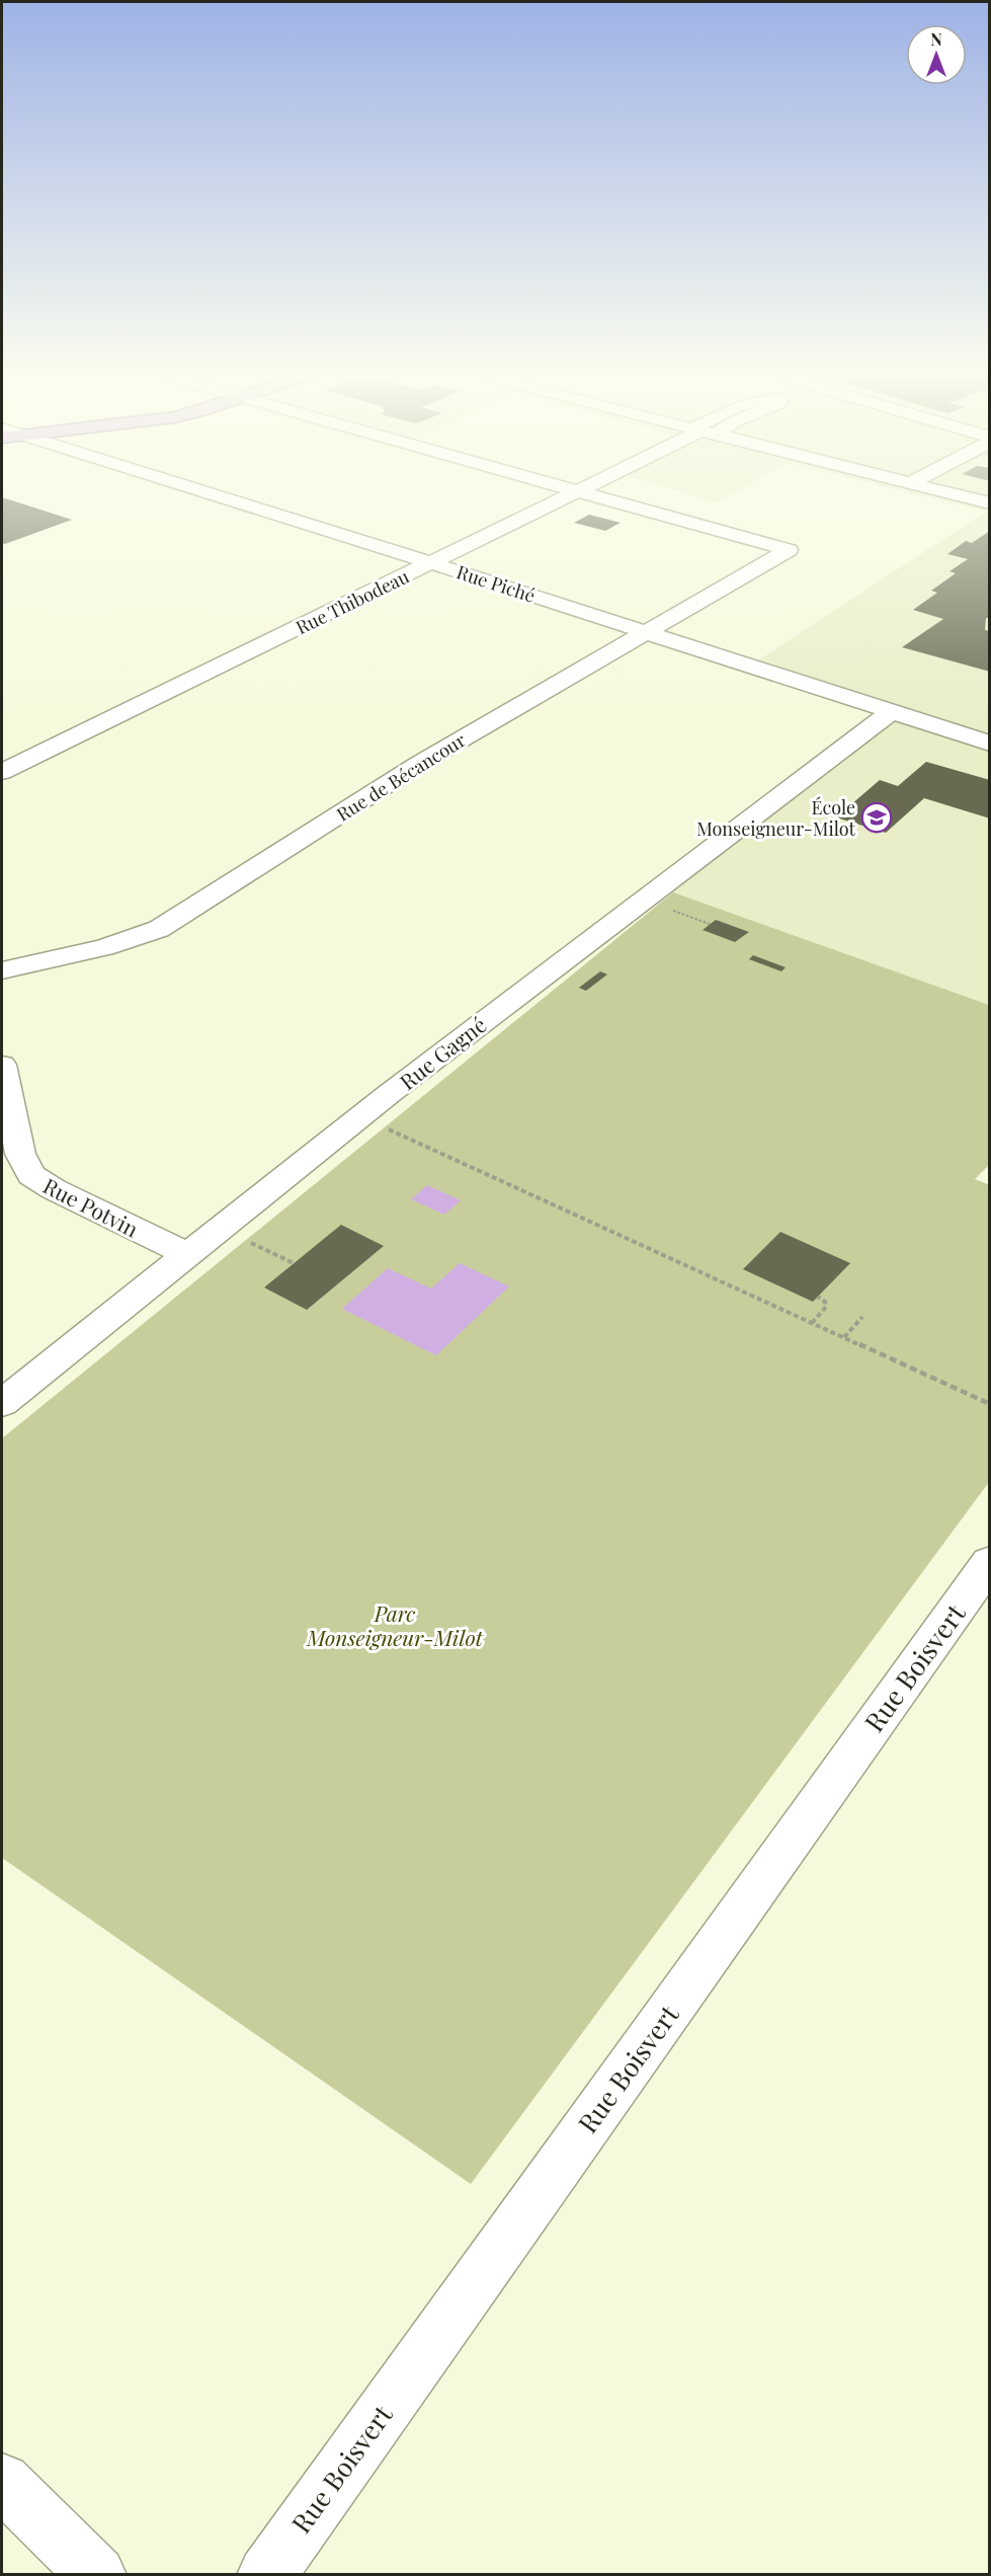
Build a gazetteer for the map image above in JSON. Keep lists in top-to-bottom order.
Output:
{
  "streets": {
    "street": [
      "Rue Piché",
      "Rue Thibodeau",
      "Rue de Bécancour",
      "Rue Gagné",
      "Rue Potvin",
      "Rue Boisvert"
    ]
  },
  "crossings": [
    ["Rue Piché", "Rue Thibodeau"],
    ["Rue Piché", "Rue de Bécancour"],
    ["Rue Piché", "Rue Gagné"],
    ["Rue Gagné", "Rue Potvin"]
  ],
  "parks": ["Parc Monseigneur-Milot"],
  "places": {
    "school or university": ["École Monseigneur-Milot"]
  },
  "north": "top"
}
